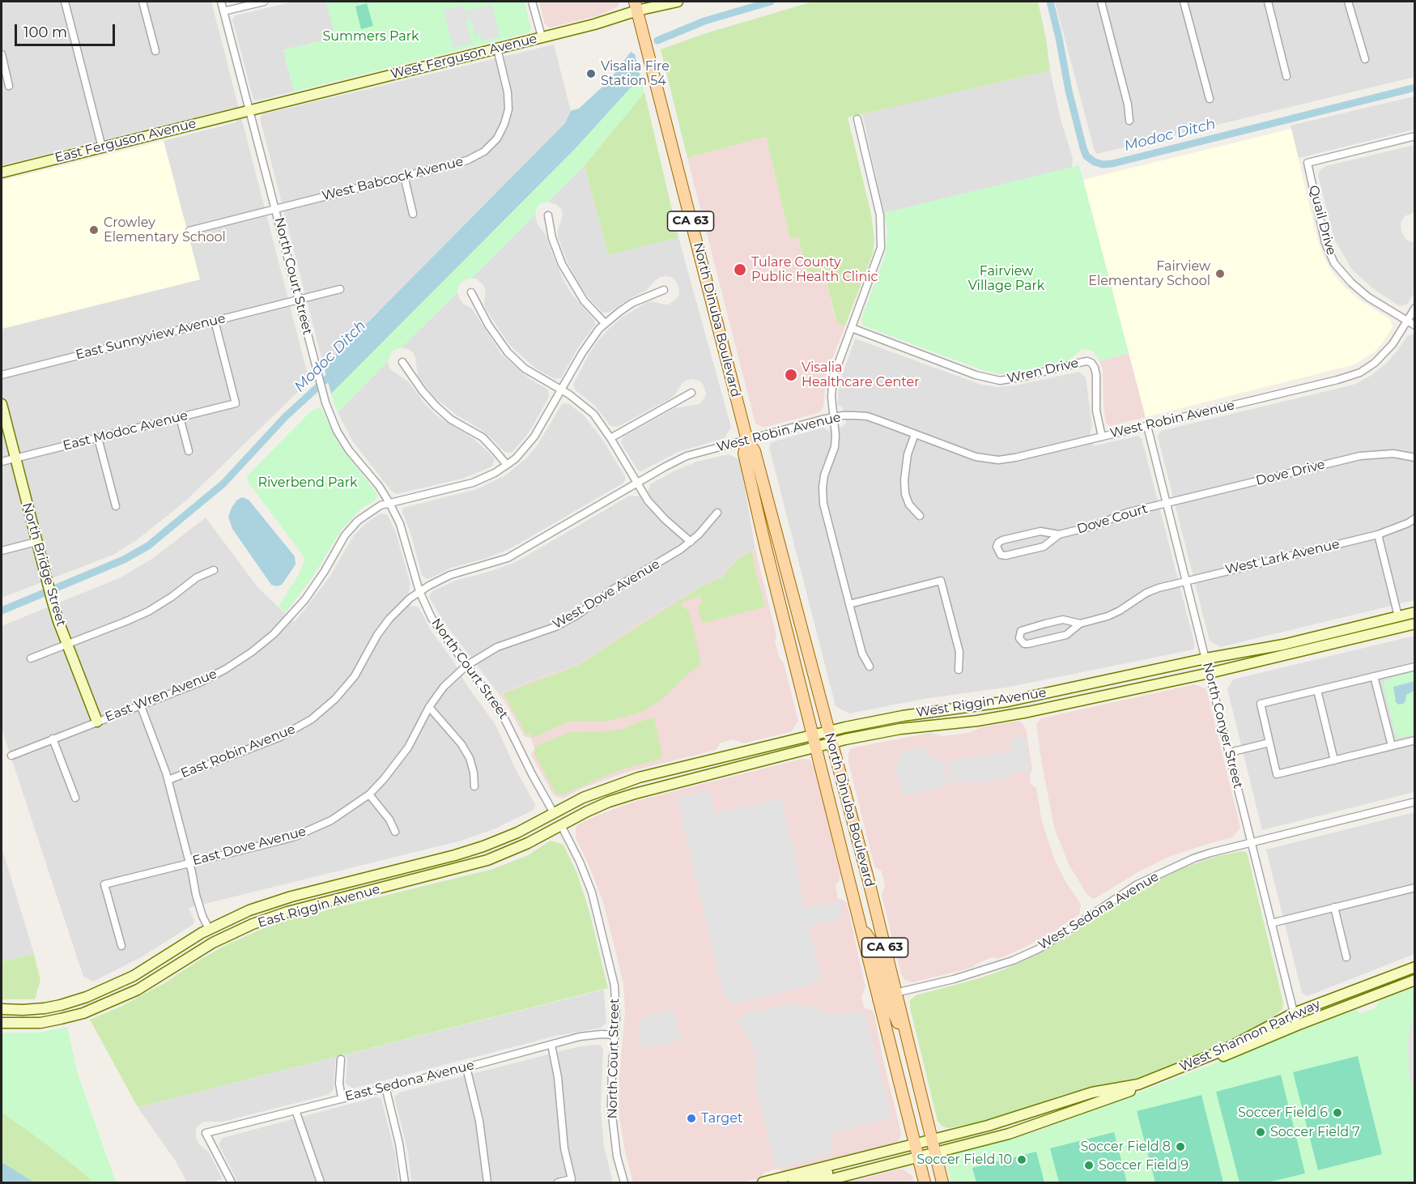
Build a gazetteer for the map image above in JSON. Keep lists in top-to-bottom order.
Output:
{
  "streets": {
    "main road": [
      "West Ferguson Avenue",
      "East Ferguson Avenue",
      "CA 63",
      "North Dinuba Boulevard",
      "North Bridge Street",
      "West Riggin Avenue",
      "East Riggin Avenue",
      "West Shannon Parkway"
    ],
    "street": [
      "West Babcock Avenue",
      "Quail Drive",
      "North Court Street",
      "East Sunnyview Avenue",
      "Wren Drive",
      "West Robin Avenue",
      "East Modoc Avenue",
      "Dove Drive",
      "Dove Court",
      "West Lark Avenue",
      "West Dove Avenue",
      "East Wren Avenue",
      "North Conyer Street",
      "East Robin Avenue",
      "East Dove Avenue",
      "West Sedona Avenue",
      "East Sedona Avenue"
    ]
  },
  "crossings": [
    ["West Ferguson Avenue", "East Ferguson Avenue"],
    ["West Ferguson Avenue", "West Babcock Avenue"],
    ["West Ferguson Avenue", "North Court Street"],
    ["West Ferguson Avenue", "North Dinuba Boulevard"],
    ["East Ferguson Avenue", "North Court Street"],
    ["West Babcock Avenue", "North Court Street"],
    ["Quail Drive", "West Robin Avenue"],
    ["North Court Street", "East Sunnyview Avenue"],
    ["North Court Street", "West Robin Avenue"],
    ["North Court Street", "West Dove Avenue"],
    ["North Court Street", "East Wren Avenue"],
    ["North Court Street", "West Riggin Avenue"],
    ["North Court Street", "East Robin Avenue"],
    ["North Court Street", "East Dove Avenue"],
    ["North Court Street", "East Riggin Avenue"],
    ["North Court Street", "East Sedona Avenue"],
    ["North Dinuba Boulevard", "West Robin Avenue"],
    ["North Dinuba Boulevard", "West Riggin Avenue"],
    ["North Dinuba Boulevard", "West Sedona Avenue"],
    ["North Dinuba Boulevard", "West Shannon Parkway"],
    ["East Sunnyview Avenue", "East Modoc Avenue"],
    ["Wren Drive", "West Robin Avenue"],
    ["West Robin Avenue", "North Conyer Street"],
    ["West Robin Avenue", "East Robin Avenue"],
    ["East Modoc Avenue", "North Bridge Street"],
    ["Dove Drive", "Dove Court"],
    ["Dove Drive", "North Conyer Street"],
    ["Dove Court", "North Conyer Street"],
    ["West Lark Avenue", "North Conyer Street"],
    ["North Bridge Street", "East Wren Avenue"],
    ["West Dove Avenue", "East Dove Avenue"],
    ["West Riggin Avenue", "North Conyer Street"],
    ["West Riggin Avenue", "East Riggin Avenue"],
    ["North Conyer Street", "West Sedona Avenue"],
    ["North Conyer Street", "West Shannon Parkway"]
  ],
  "water": ["Modoc Ditch"],
  "parks": ["Summers Park", "Fairview Village Park", "Riverbend Park"],
  "places": [
    "Visalia Fire Station 54",
    "Crowley Elementary School",
    "Tulare County Public Health Clinic",
    "Fairview Elementary School",
    "Visalia Healthcare Center",
    "Soccer Field 6",
    "Target",
    "Soccer Field 7",
    "Soccer Field 8",
    "Soccer Field 10",
    "Soccer Field 9"
  ],
  "scale_bar": "100 m"
}
